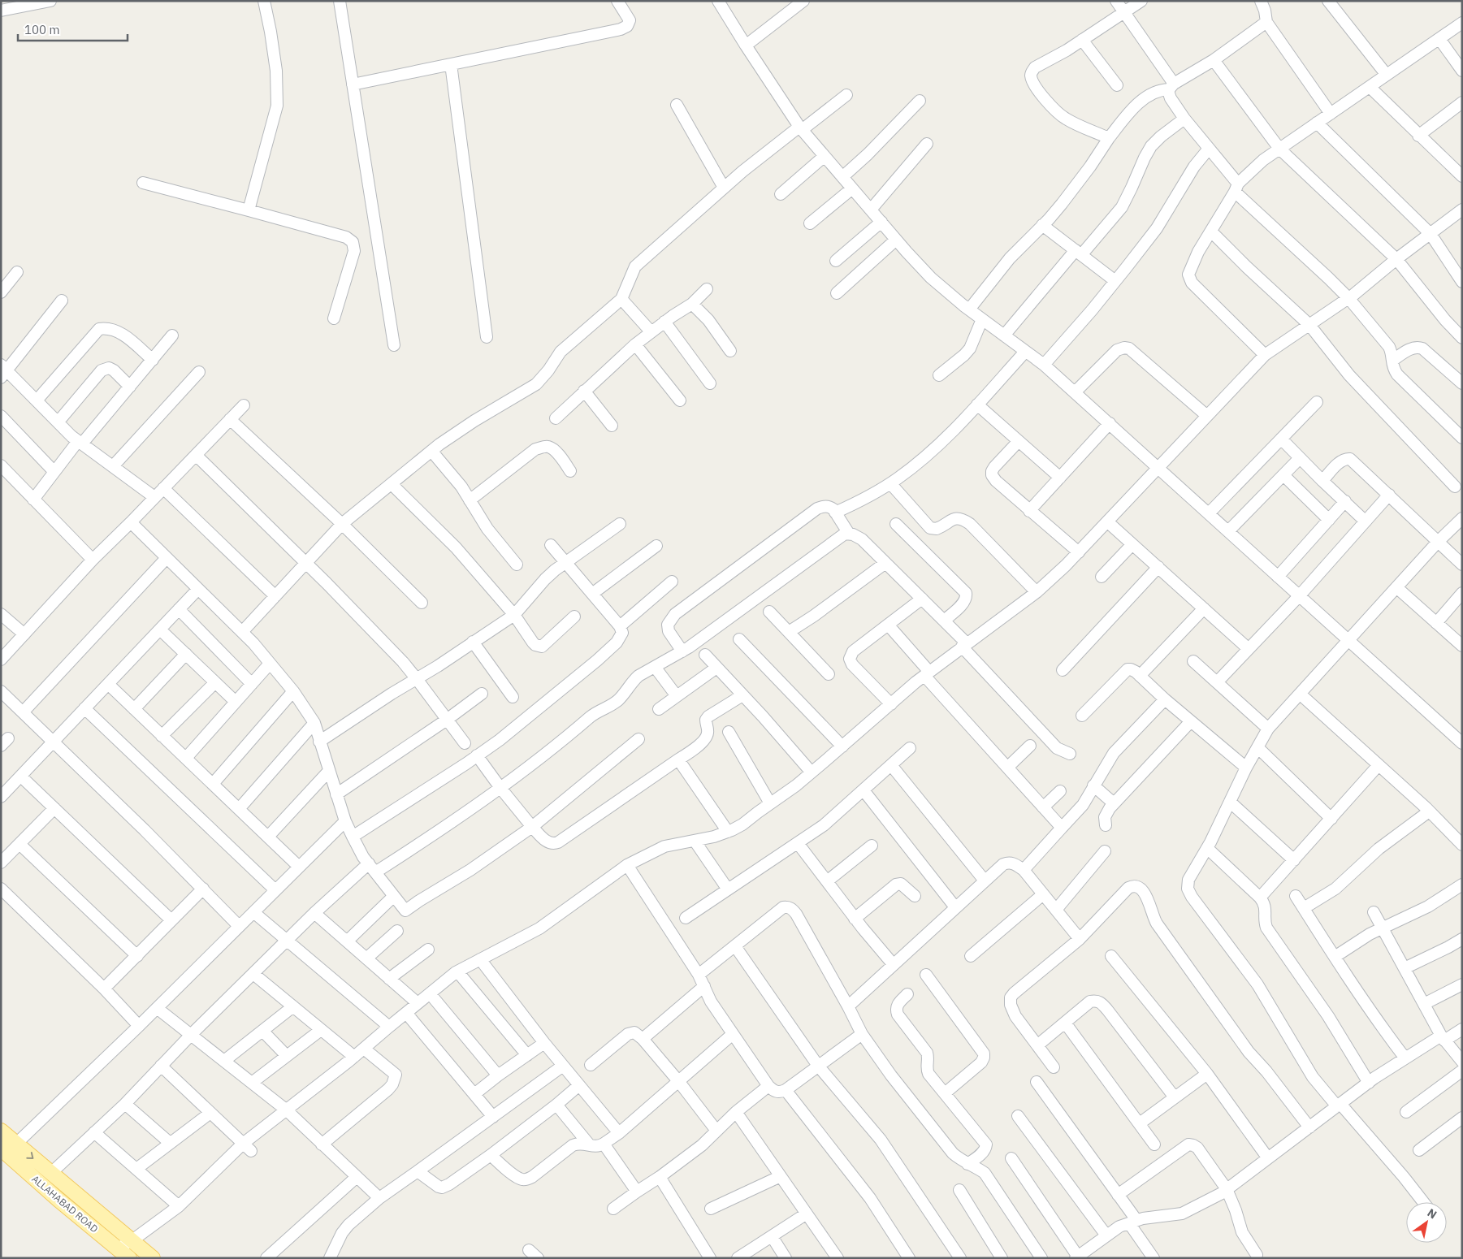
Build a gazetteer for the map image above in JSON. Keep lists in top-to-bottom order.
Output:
{
  "streets": {
    "main road": ["ALLAHABAD ROAD"]
  },
  "scale_bar": "100 m",
  "north": "top right"
}
